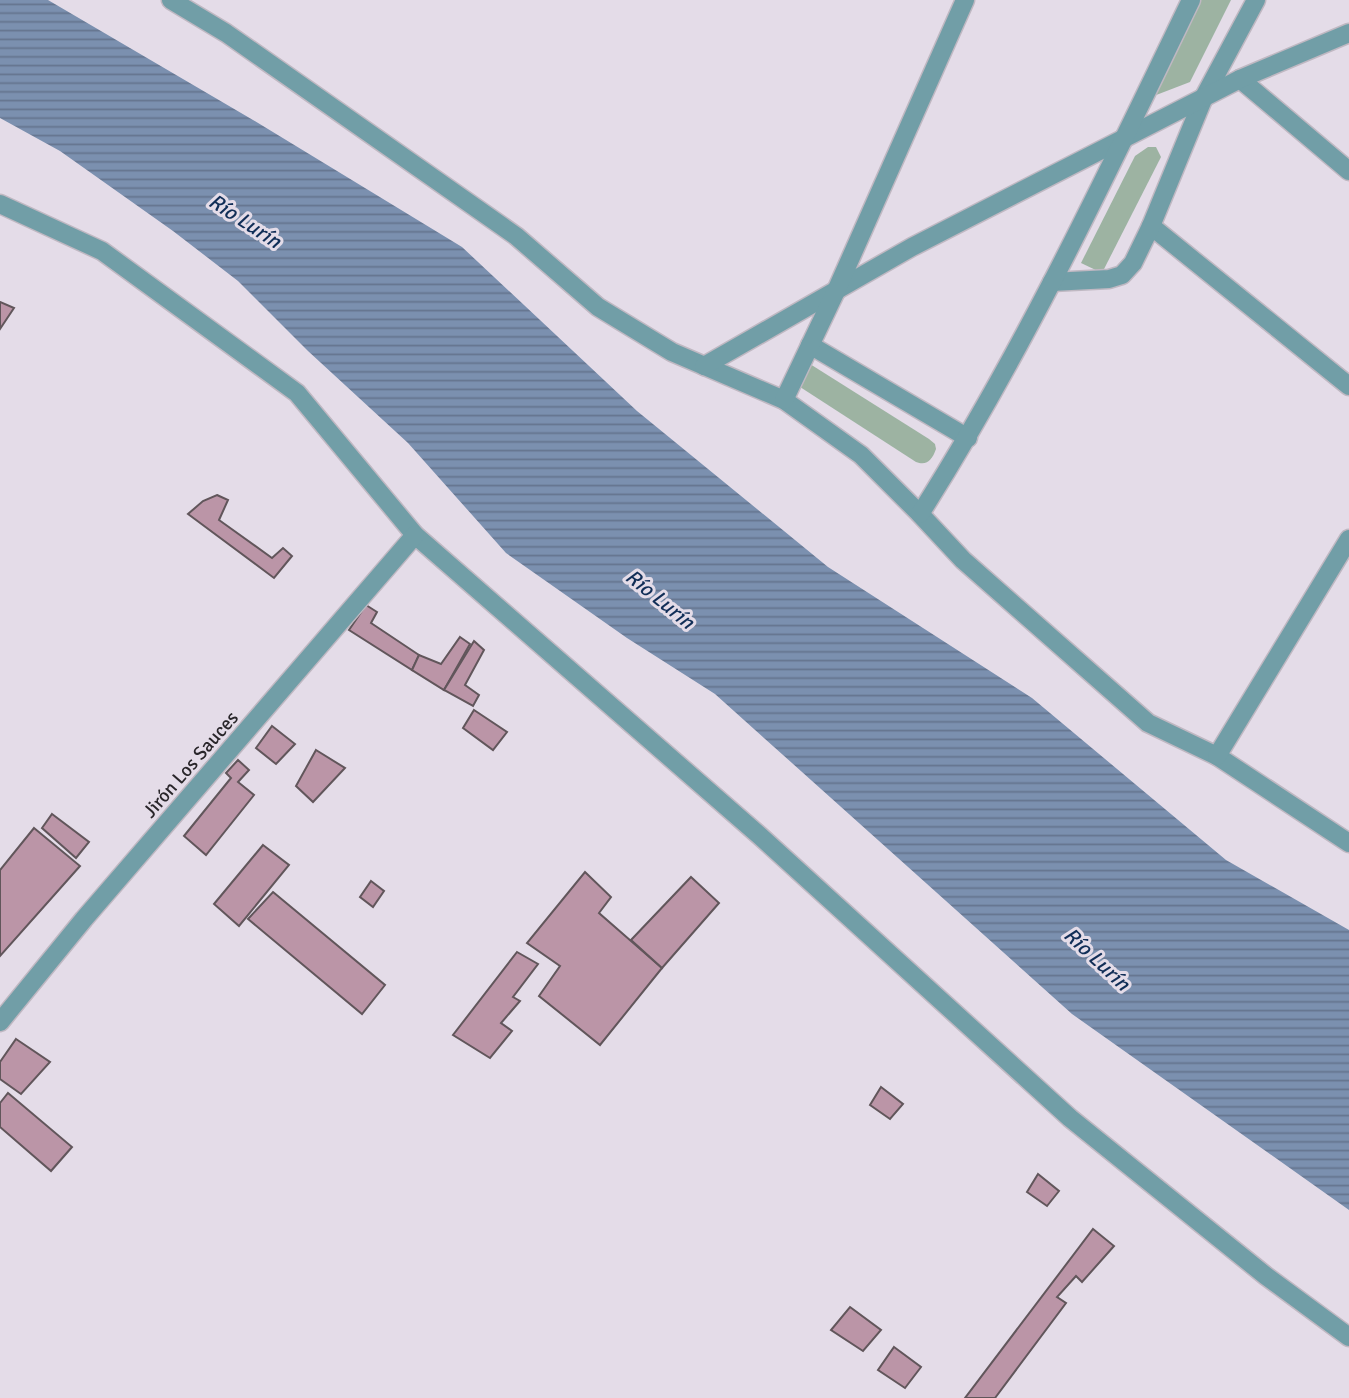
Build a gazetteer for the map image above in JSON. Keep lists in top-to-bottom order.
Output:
{
  "streets": {
    "street": ["Jirón Los Sauces"]
  },
  "water": ["Río Lurín"]
}
